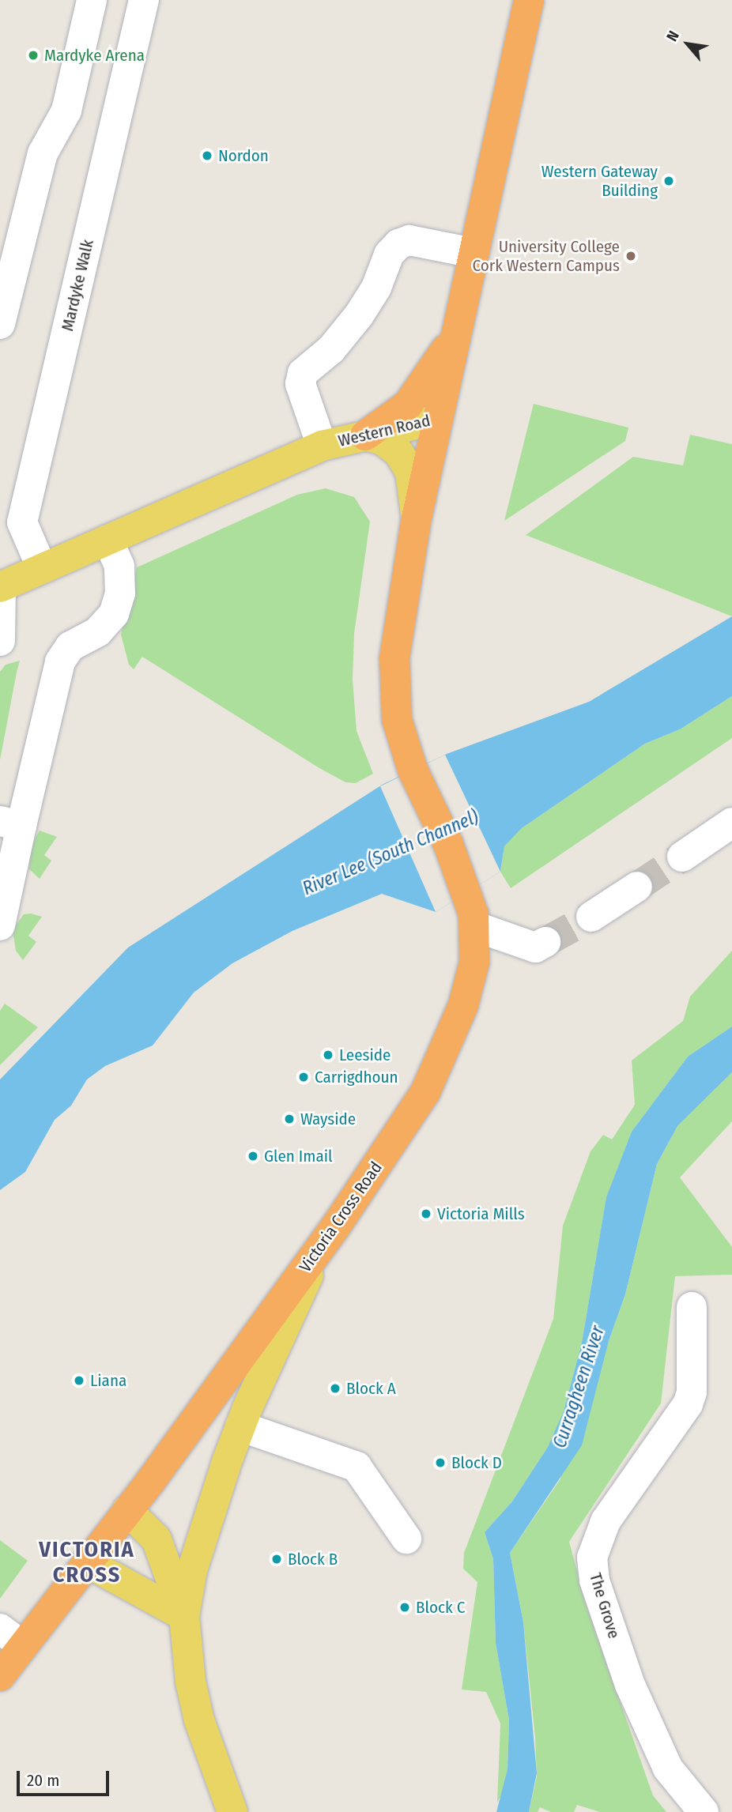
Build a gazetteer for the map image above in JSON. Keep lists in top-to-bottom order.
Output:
{
  "streets": {
    "highway": ["Western Road", "Victoria Cross Road"],
    "street": ["Mardyke Walk", "The Grove"]
  },
  "crossings": [
    ["Mardyke Walk", "Western Road"],
    ["Western Road", "Victoria Cross Road"]
  ],
  "districts": ["VICTORIA CROSS"],
  "water": ["River Lee (South Channel)", "Curragheen River"],
  "places": [
    "Mardyke Arena",
    "Nordon",
    "Western Gateway Building",
    "University College Cork Western Campus",
    "Leeside",
    "Carrigdhoun",
    "Wayside",
    "Glen Imail",
    "Victoria Mills",
    "Liana",
    "Block A",
    "Block D",
    "Block B",
    "Block C"
  ],
  "scale_bar": "20 m",
  "north": "top left"
}
